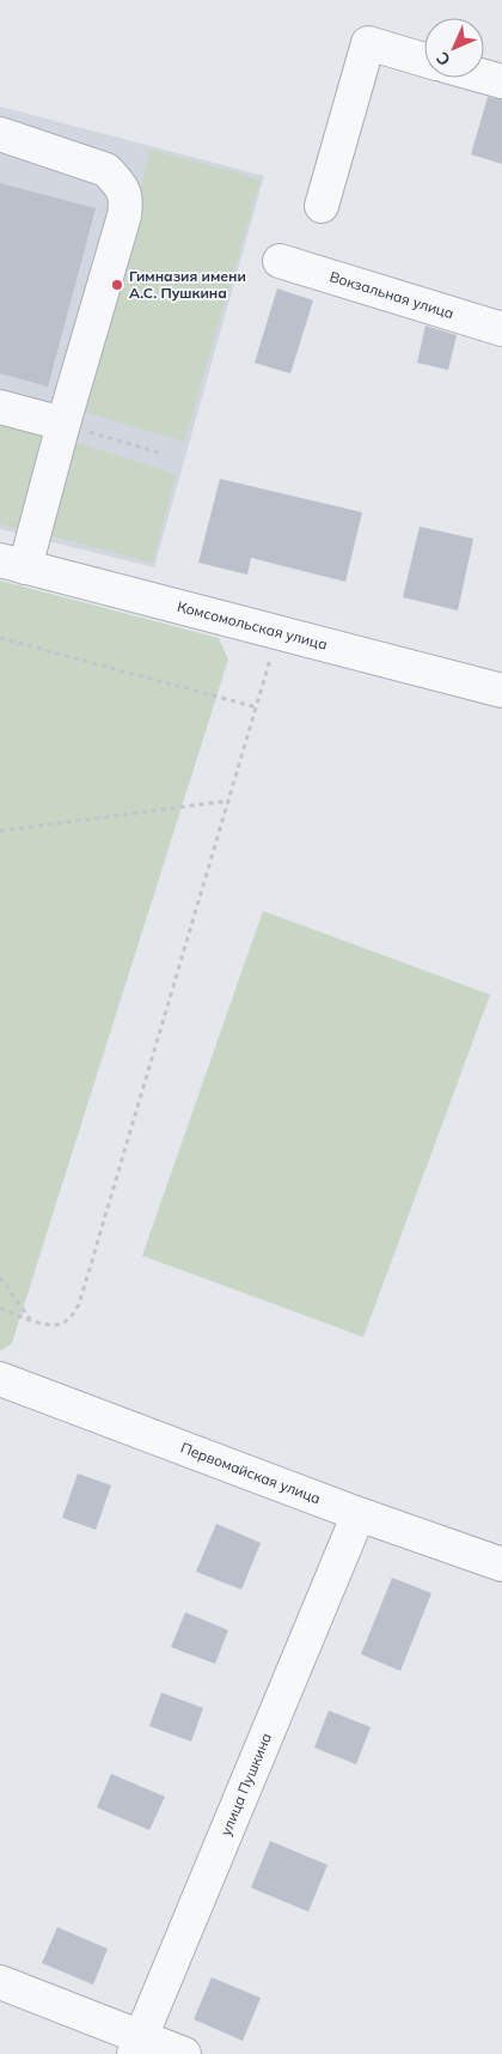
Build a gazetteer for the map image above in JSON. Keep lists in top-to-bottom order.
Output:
{
  "streets": {
    "street": [
      "Вокзальная улица",
      "Комсомольская улица",
      "Первомайская улица",
      "улица Пушкина"
    ]
  },
  "crossings": [
    ["Первомайская улица", "улица Пушкина"]
  ],
  "places": ["Гимназия имени А.С. Пушкина"],
  "north": "bottom left"
}
